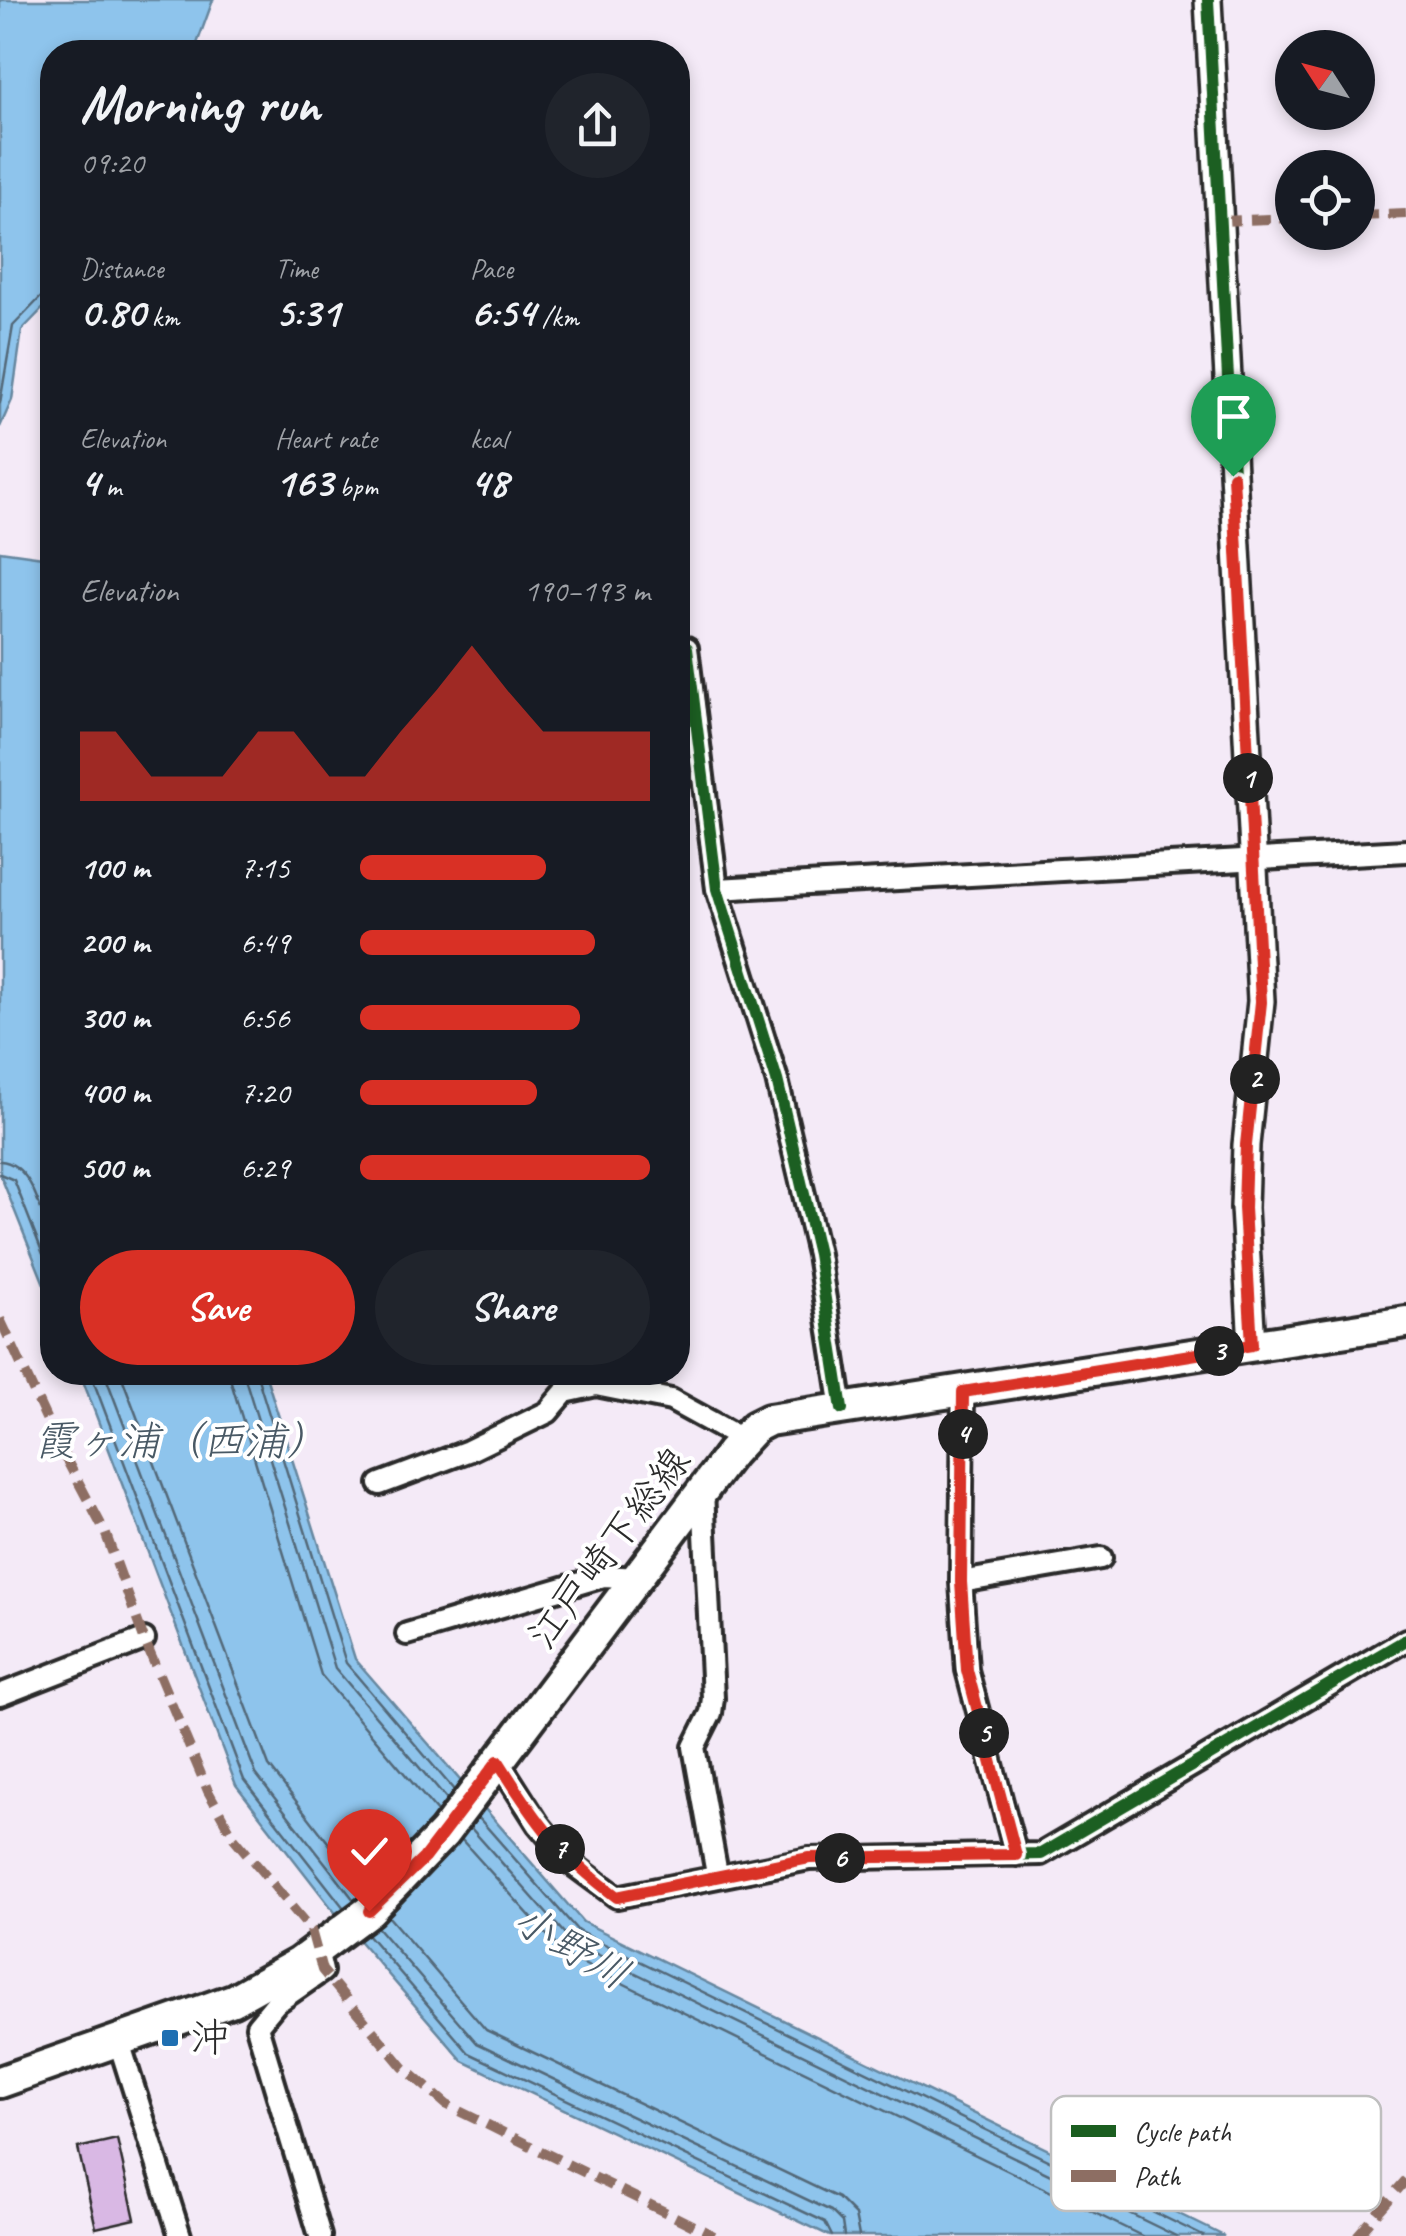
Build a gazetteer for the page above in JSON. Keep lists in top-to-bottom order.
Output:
{
  "streets": {
    "main road": ["江戸崎下総線"]
  },
  "water": ["霞ヶ浦（西浦）", "小野川"],
  "places": {
    "transit": ["沖"]
  },
  "legend": ["Cycle path", "Path"],
  "north": "top left",
  "page": {
    "heading": ["Morning run", "09:20"],
    "stats": [
      ["Distance", "0.80 km"],
      ["Time", "5:31"],
      ["Pace", "6:54 /km"],
      ["Elevation", "4 m"],
      ["Heart rate", "163 bpm"],
      ["kcal", "48"]
    ],
    "chart": ["Elevation", "190–193 m"],
    "pins": [
      "1",
      "2",
      "3",
      "4",
      "5",
      "7",
      "6"
    ],
    "list": [
      {
        "name": "100 m",
        "note": "7:15"
      },
      {
        "name": "200 m",
        "note": "6:49"
      },
      {
        "name": "300 m",
        "note": "6:56"
      },
      {
        "name": "400 m",
        "note": "7:20"
      },
      {
        "name": "500 m",
        "note": "6:29"
      }
    ],
    "buttons": ["Save", "Share"]
  }
}
